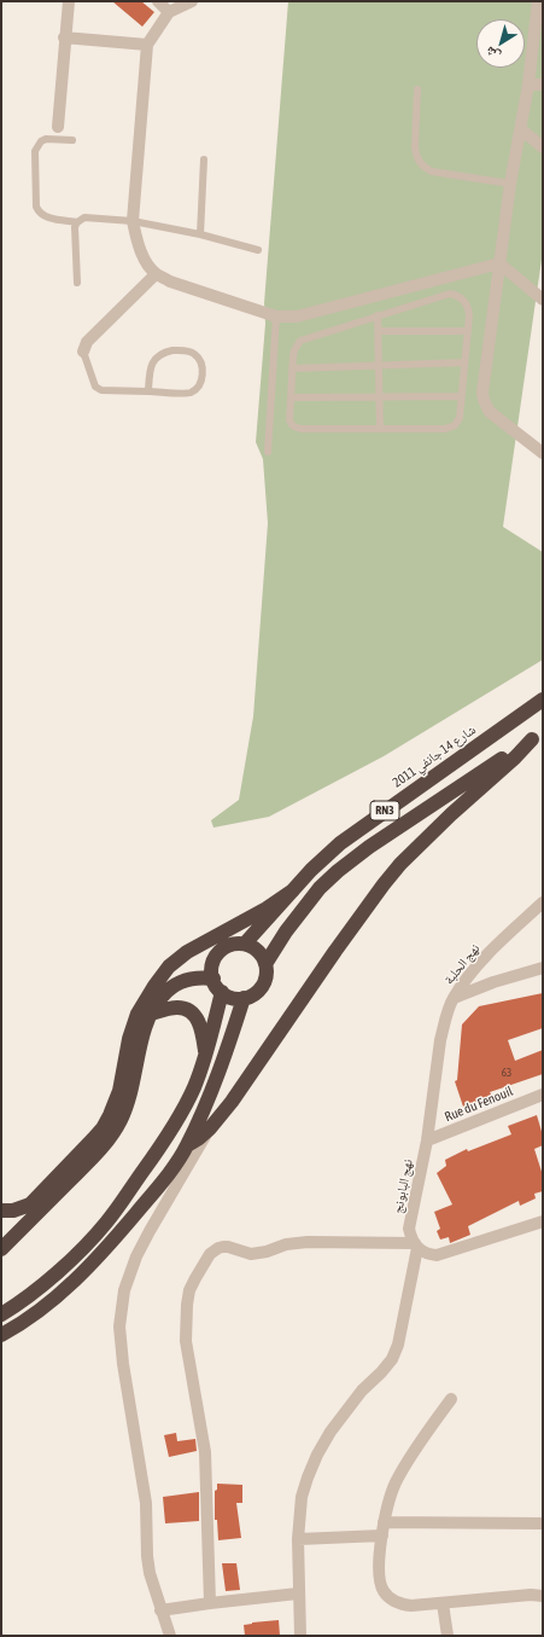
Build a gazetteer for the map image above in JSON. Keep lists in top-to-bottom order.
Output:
{
  "streets": {
    "highway": ["شارع 14 جانفي 2011", "RN3"],
    "street": ["نهج الحلبة", "Rue du Fenouil", "نهج البابونج"]
  },
  "crossings": [
    ["شارع 14 جانفي 2011", "RN3"],
    ["نهج الحلبة", "نهج البابونج"],
    ["Rue du Fenouil", "نهج البابونج"]
  ],
  "house_numbers": ["63"],
  "north": "bottom left"
}
